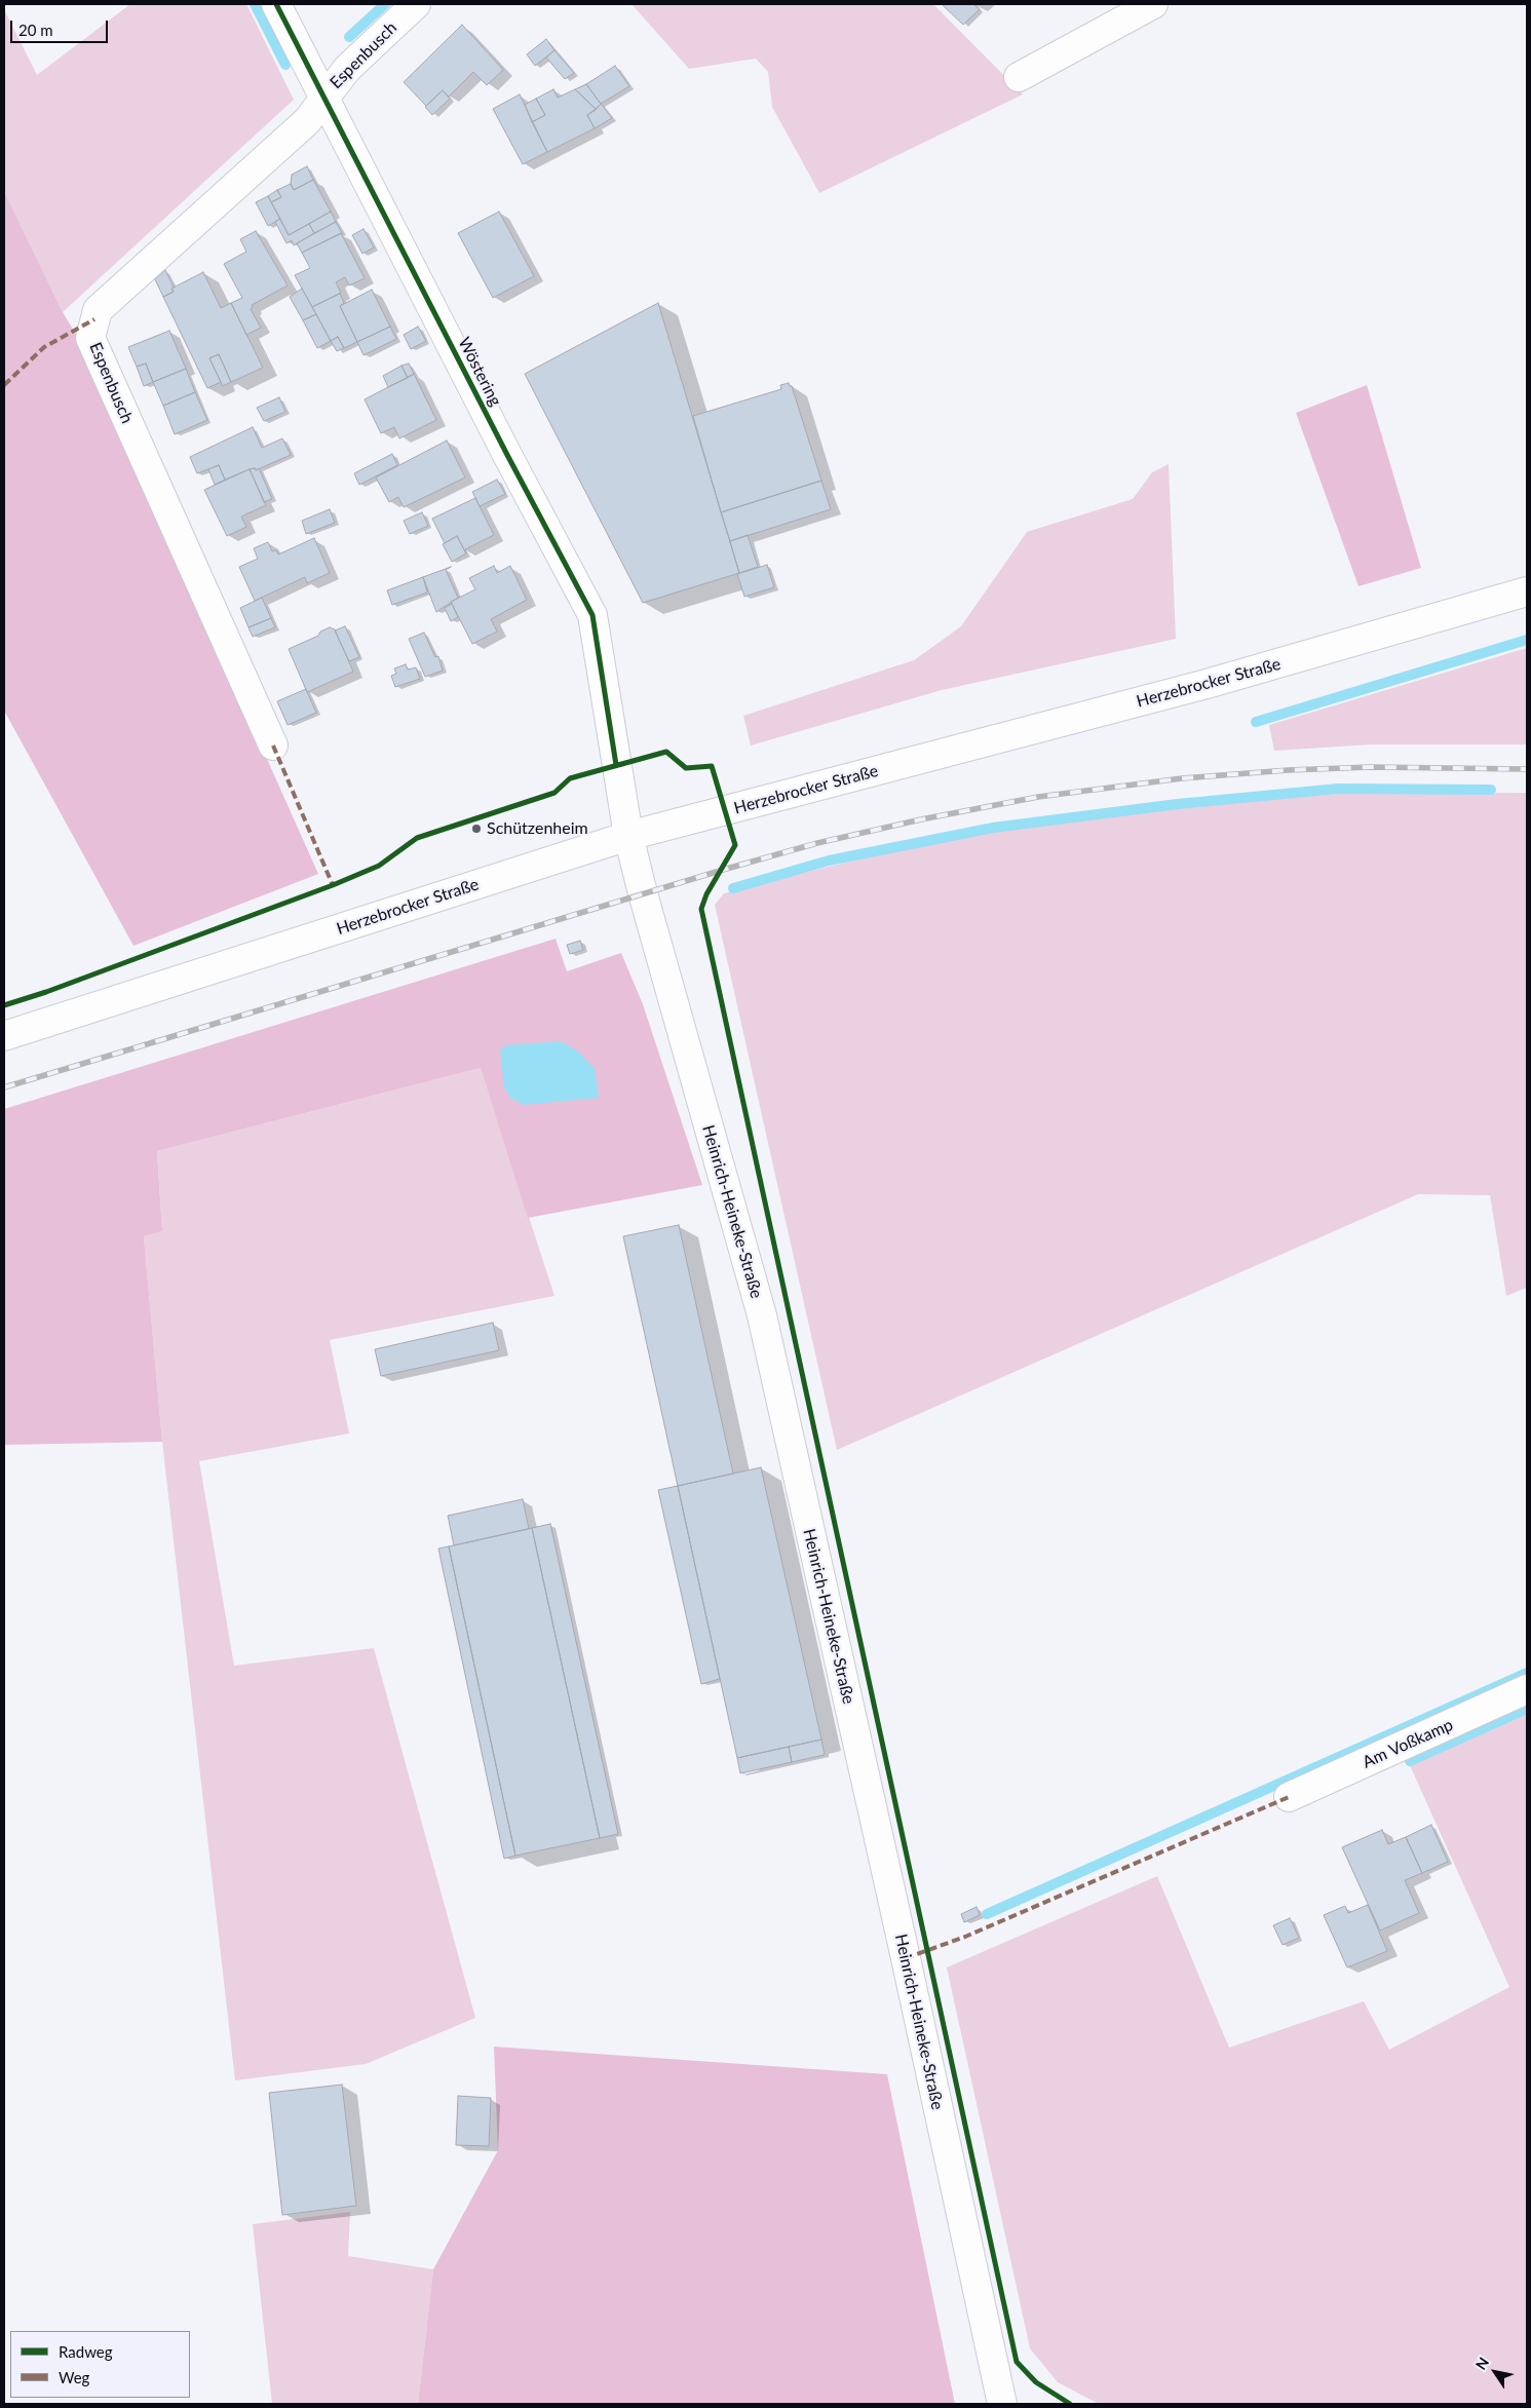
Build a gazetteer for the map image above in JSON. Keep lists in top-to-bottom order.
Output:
{
  "streets": {
    "street": [
      "Espenbusch",
      "Wöstering",
      "Herzebrocker Straße",
      "Heinrich-Heineke-Straße",
      "Am Voßkamp"
    ]
  },
  "crossings": [
    ["Espenbusch", "Wöstering"],
    ["Wöstering", "Herzebrocker Straße"],
    ["Wöstering", "Heinrich-Heineke-Straße"],
    ["Herzebrocker Straße", "Heinrich-Heineke-Straße"]
  ],
  "places": ["Schützenheim"],
  "legend": ["Radweg", "Weg"],
  "scale_bar": "20 m",
  "north": "top left"
}
